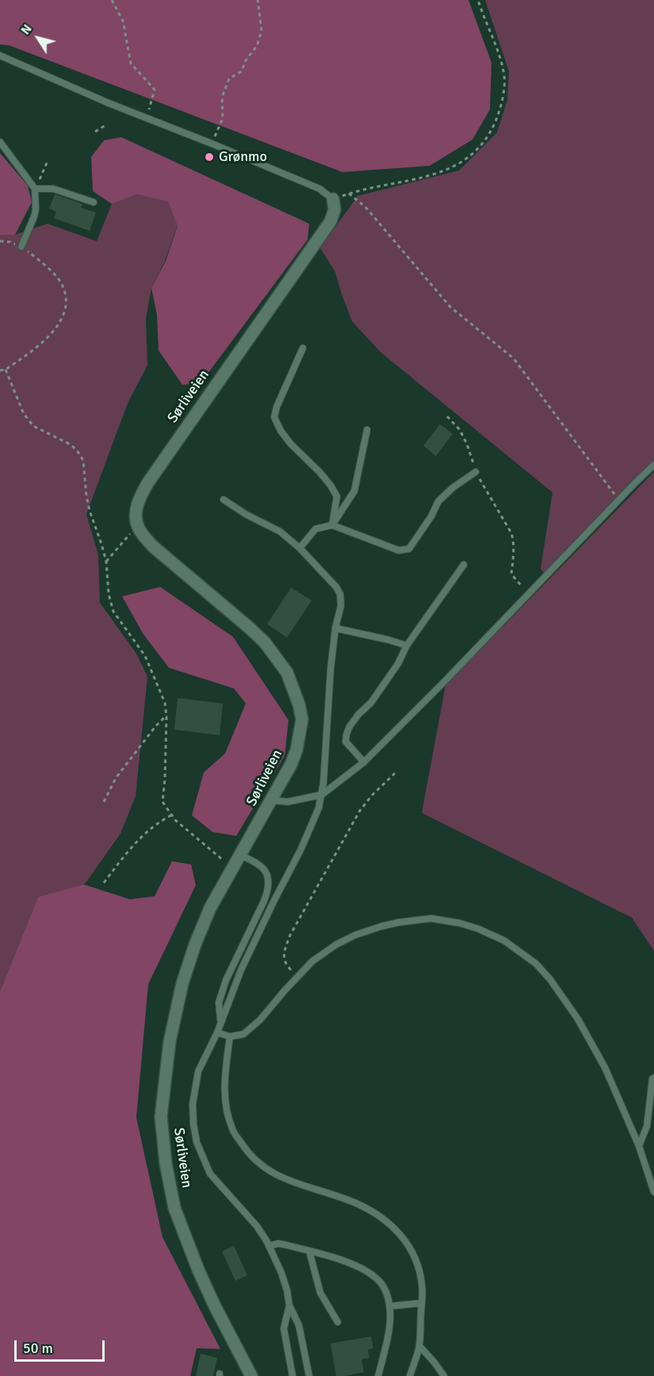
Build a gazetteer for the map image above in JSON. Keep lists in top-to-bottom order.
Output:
{
  "streets": {
    "street": ["Sørliveien"]
  },
  "places": ["Grønmo"],
  "scale_bar": "50 m",
  "north": "top left"
}
